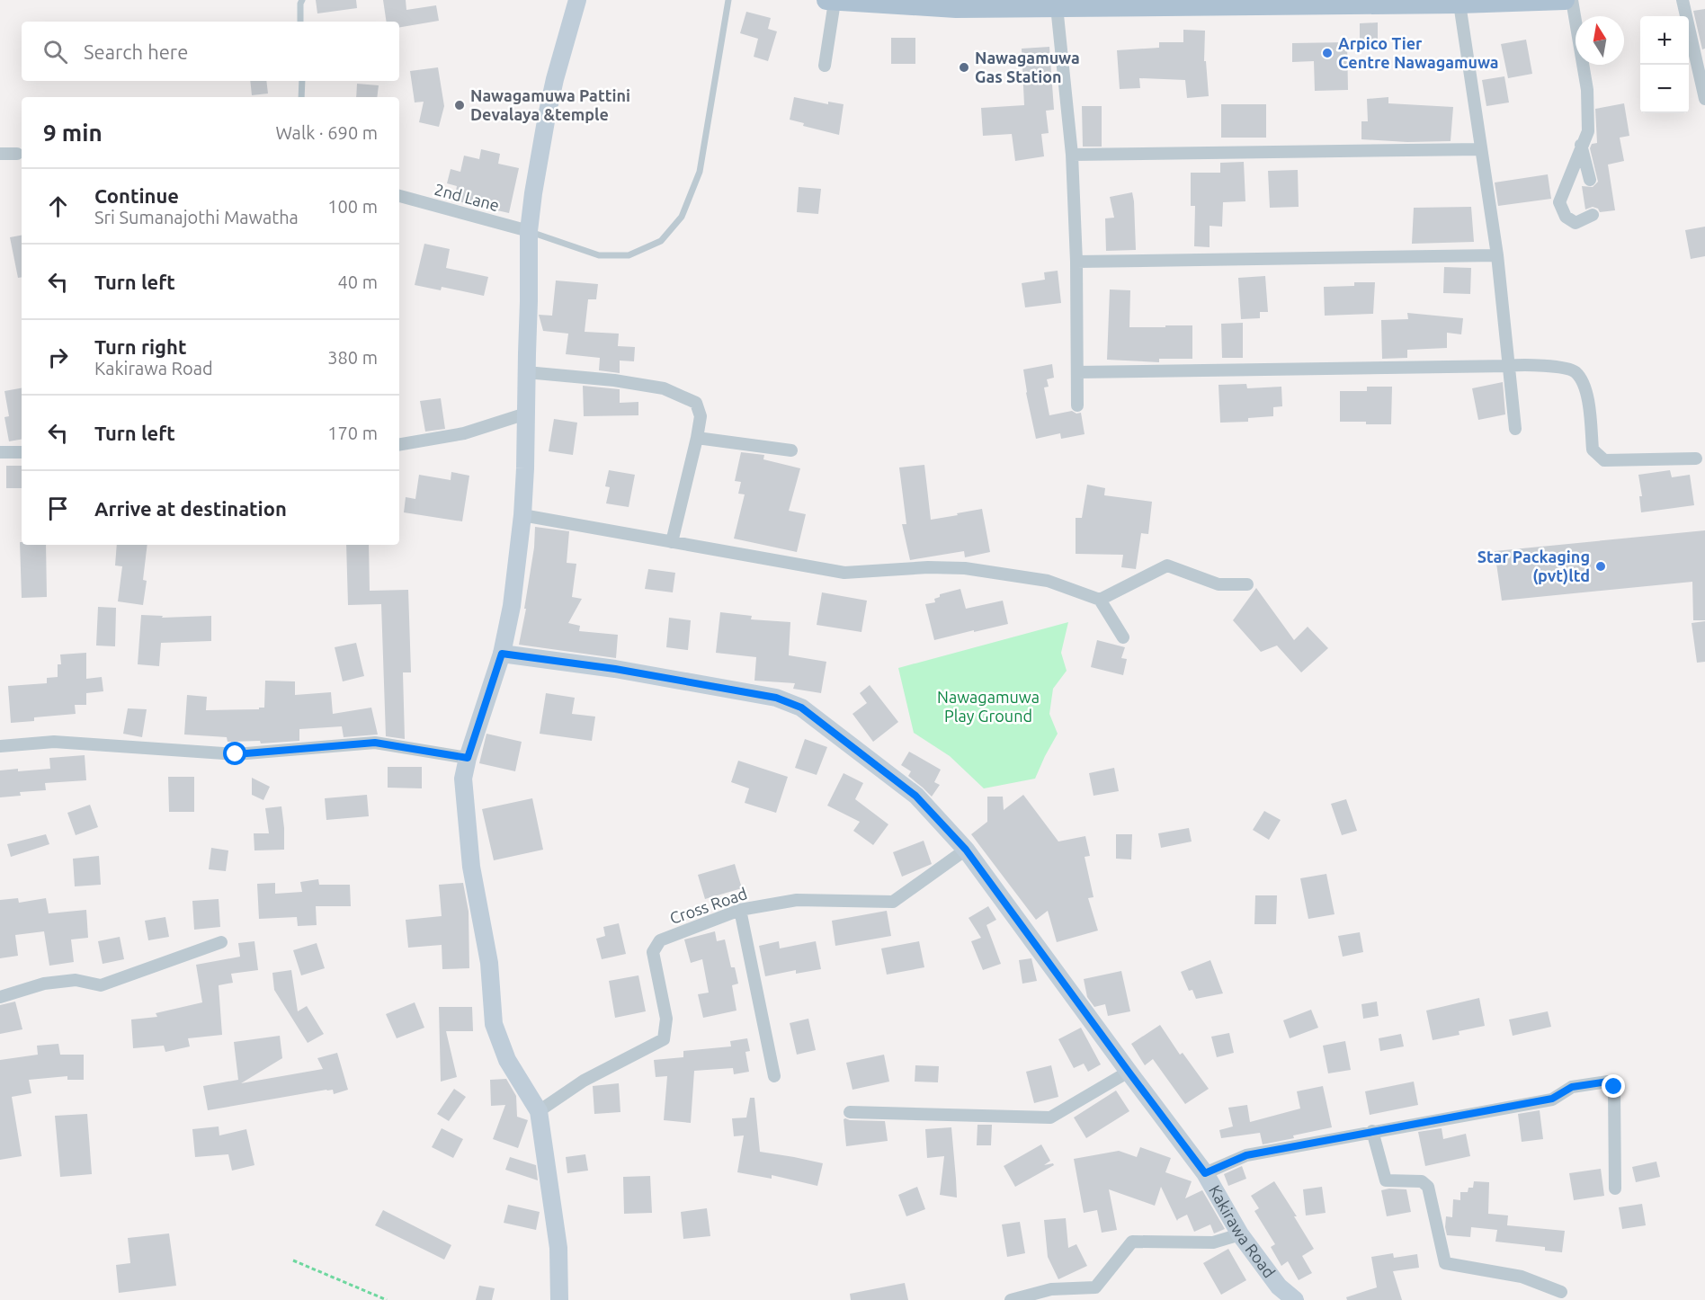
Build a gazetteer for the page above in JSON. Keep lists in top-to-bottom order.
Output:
{
  "streets": {
    "street": ["2nd Lane", "Cross Road", "Kakirawa Road"]
  },
  "crossings": [
    ["Cross Road", "Kakirawa Road"]
  ],
  "parks": ["Nawagamuwa Play Ground"],
  "places": [
    "Arpico Tier Centre Nawagamuwa",
    "Nawagamuwa Gas Station",
    "Nawagamuwa Pattini Devalaya &temple",
    "Star Packaging (pvt)ltd"
  ],
  "north": "top",
  "page": {
    "map_buttons": ["+", "−"],
    "search": "Search here",
    "heading": ["9 min", "Walk · 690 m"],
    "list": [
      ["Continue", "Sri Sumanajothi Mawatha", "100 m"],
      ["Turn left", "40 m"],
      ["Turn right", "Kakirawa Road", "380 m"],
      ["Turn left", "170 m"],
      "Arrive at destination"
    ]
  }
}
